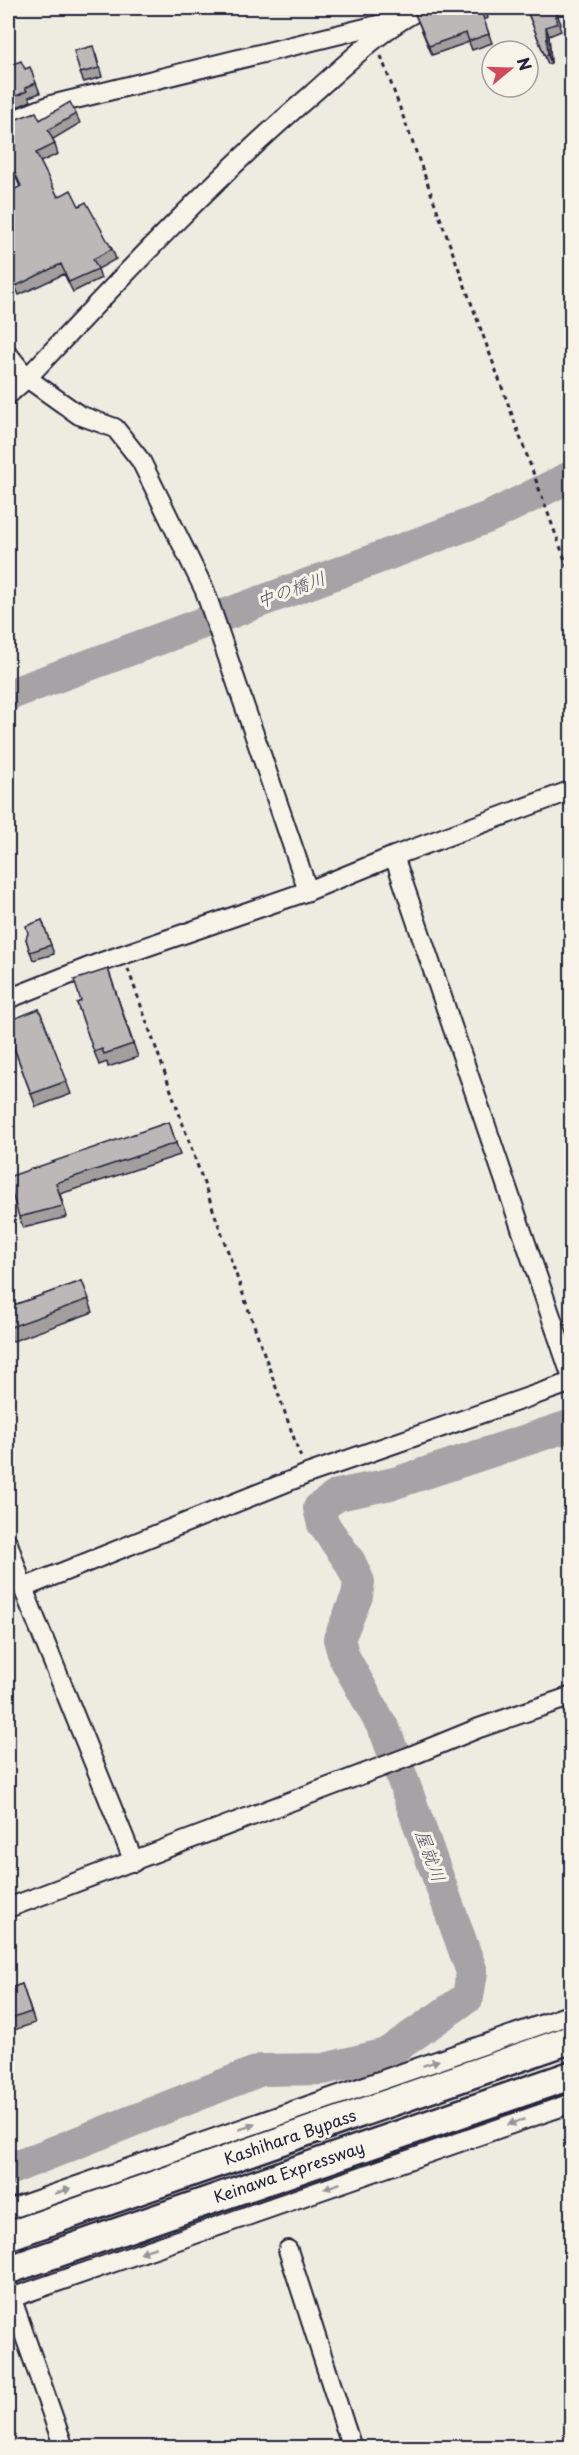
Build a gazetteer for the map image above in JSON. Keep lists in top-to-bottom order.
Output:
{
  "streets": {
    "highway": ["Kashihara Bypass", "Keinawa Expressway"]
  },
  "crossings": [
    ["Kashihara Bypass", "Keinawa Expressway"]
  ],
  "water": ["中の橋川", "屋就川"],
  "north": "right"
}
